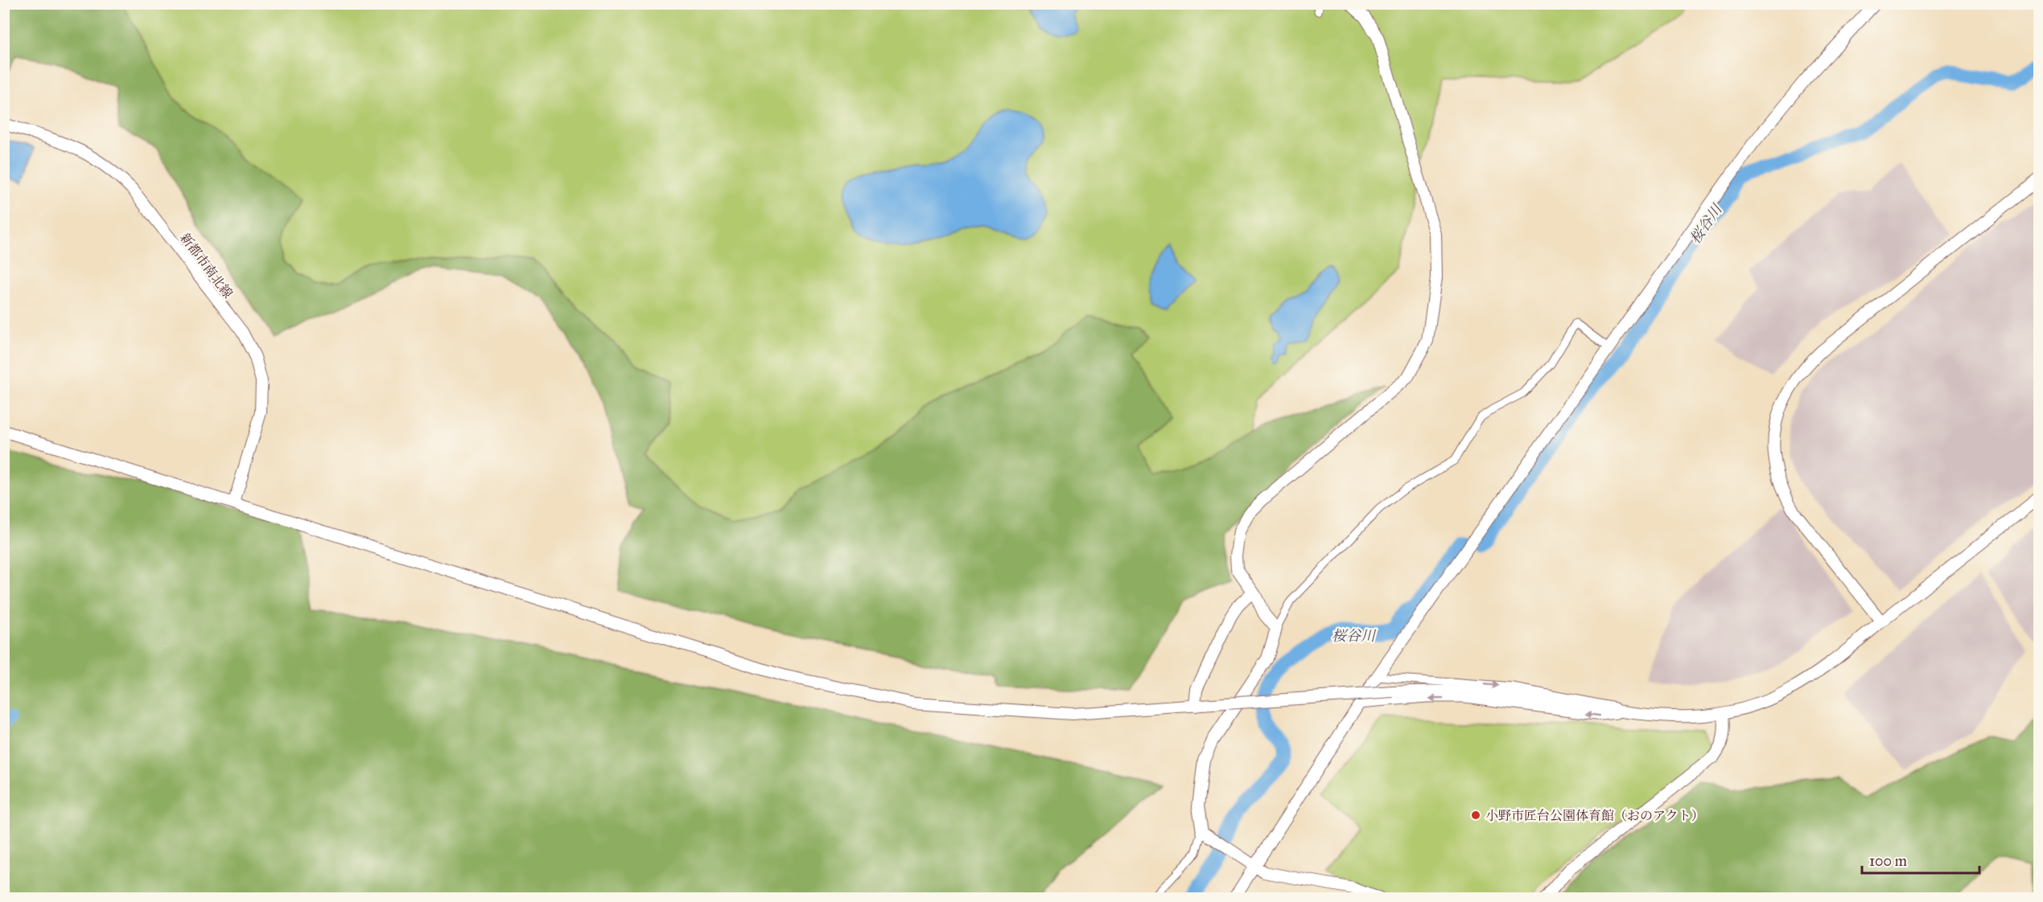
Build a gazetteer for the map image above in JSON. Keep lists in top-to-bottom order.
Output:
{
  "streets": {
    "street": ["新都市南北線"]
  },
  "water": ["桜谷川"],
  "places": ["小野市匠台公園体育館（おのアクト）"],
  "scale_bar": "100 m"
}
